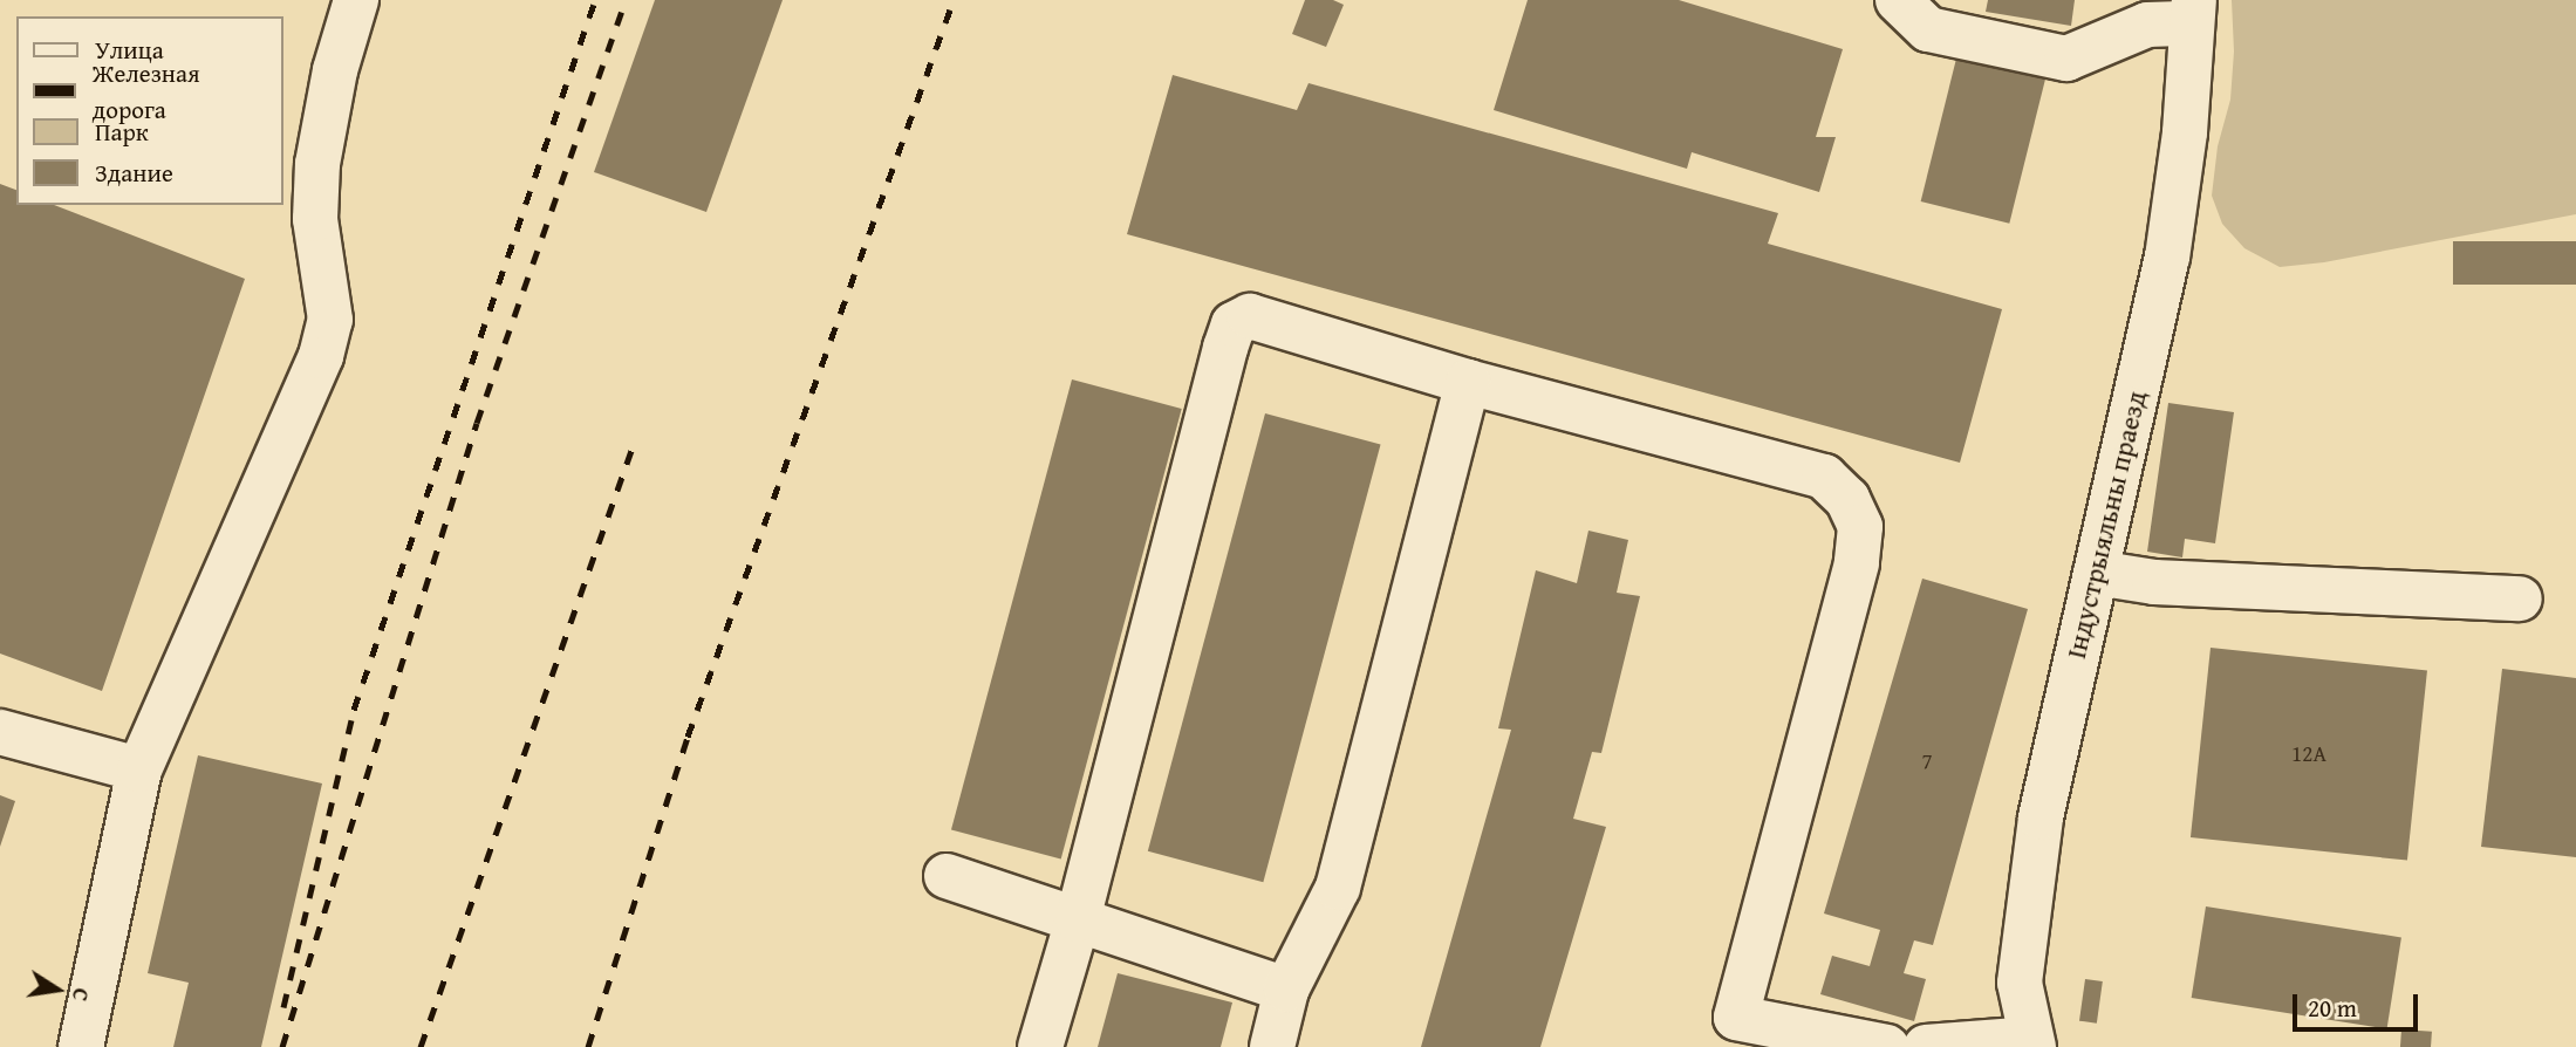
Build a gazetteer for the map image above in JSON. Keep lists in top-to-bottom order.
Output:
{
  "streets": {
    "street": ["Індустрыяльны праезд"]
  },
  "house_numbers": ["12А", "7"],
  "legend": [
    "Улица",
    "Железная дорога",
    "Парк",
    "Здание"
  ],
  "scale_bar": "20 m",
  "north": "right"
}
